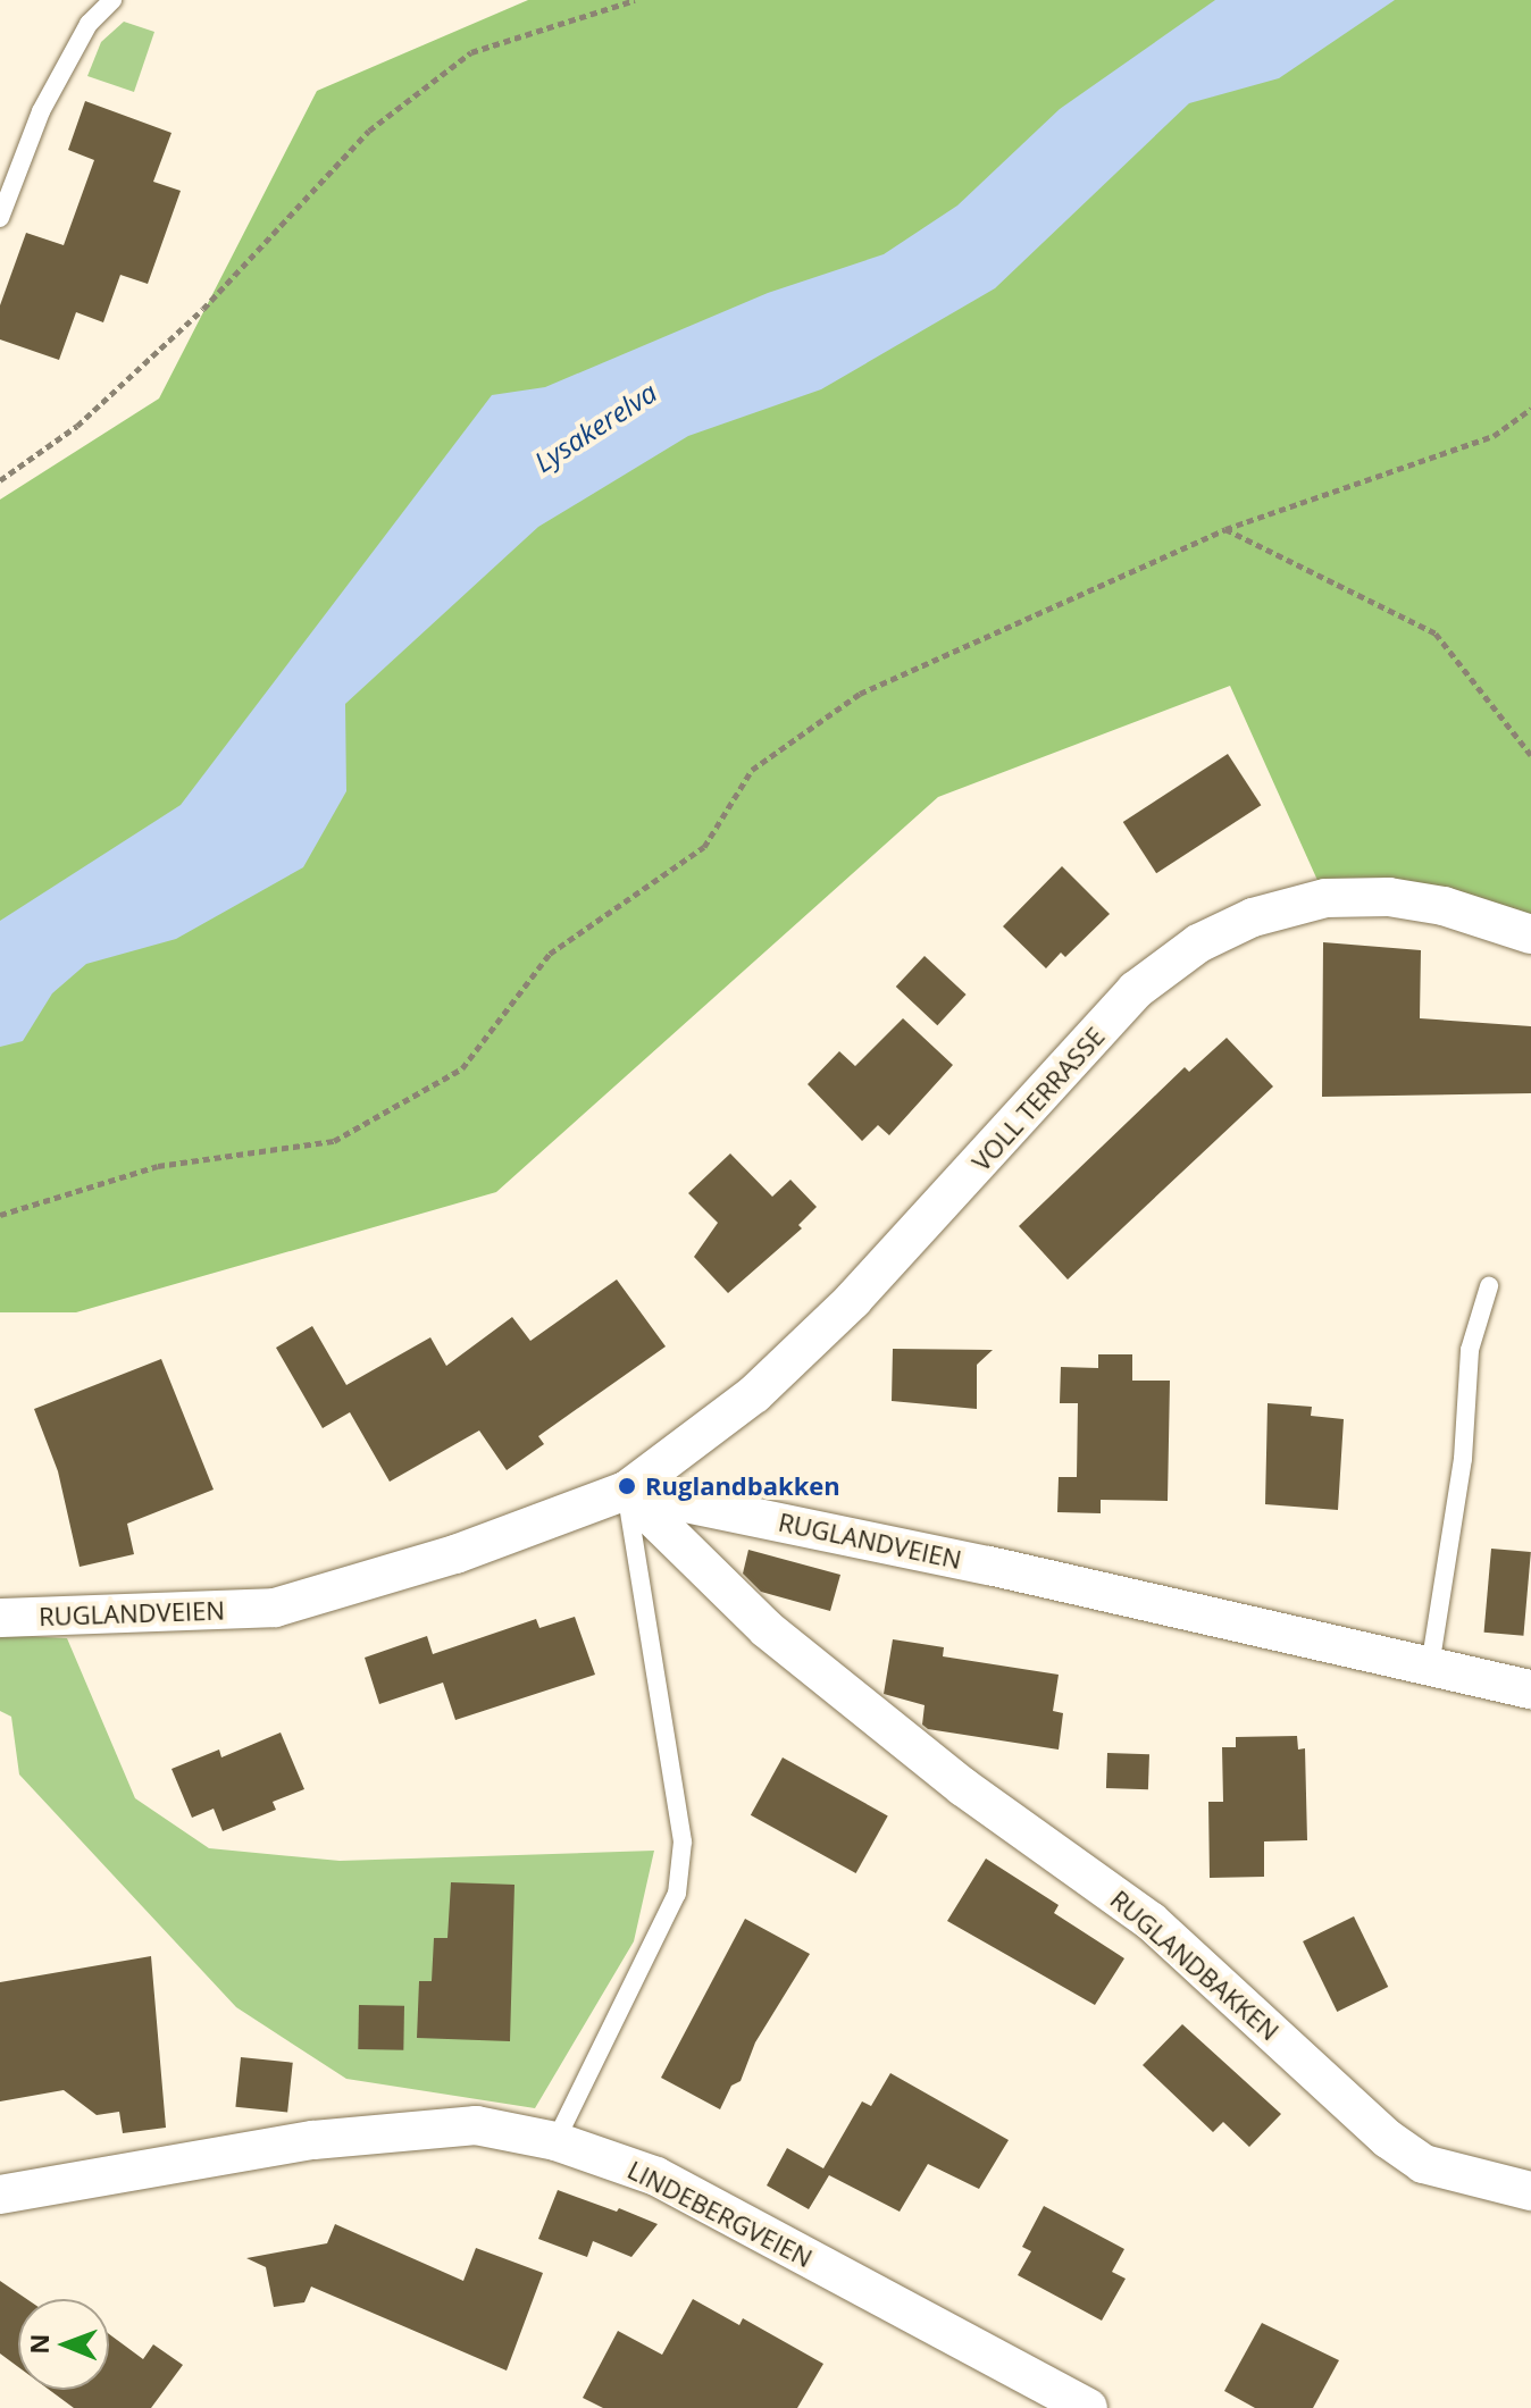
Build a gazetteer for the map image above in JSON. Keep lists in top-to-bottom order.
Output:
{
  "streets": {
    "street": [
      "VOLL TERRASSE",
      "RUGLANDVEIEN",
      "RUGLANDBAKKEN",
      "LINDEBERGVEIEN"
    ]
  },
  "crossings": [
    ["VOLL TERRASSE", "RUGLANDVEIEN"],
    ["VOLL TERRASSE", "RUGLANDBAKKEN"],
    ["RUGLANDVEIEN", "RUGLANDBAKKEN"]
  ],
  "water": ["Lysakerelva"],
  "places": ["Ruglandbakken"],
  "north": "left"
}
